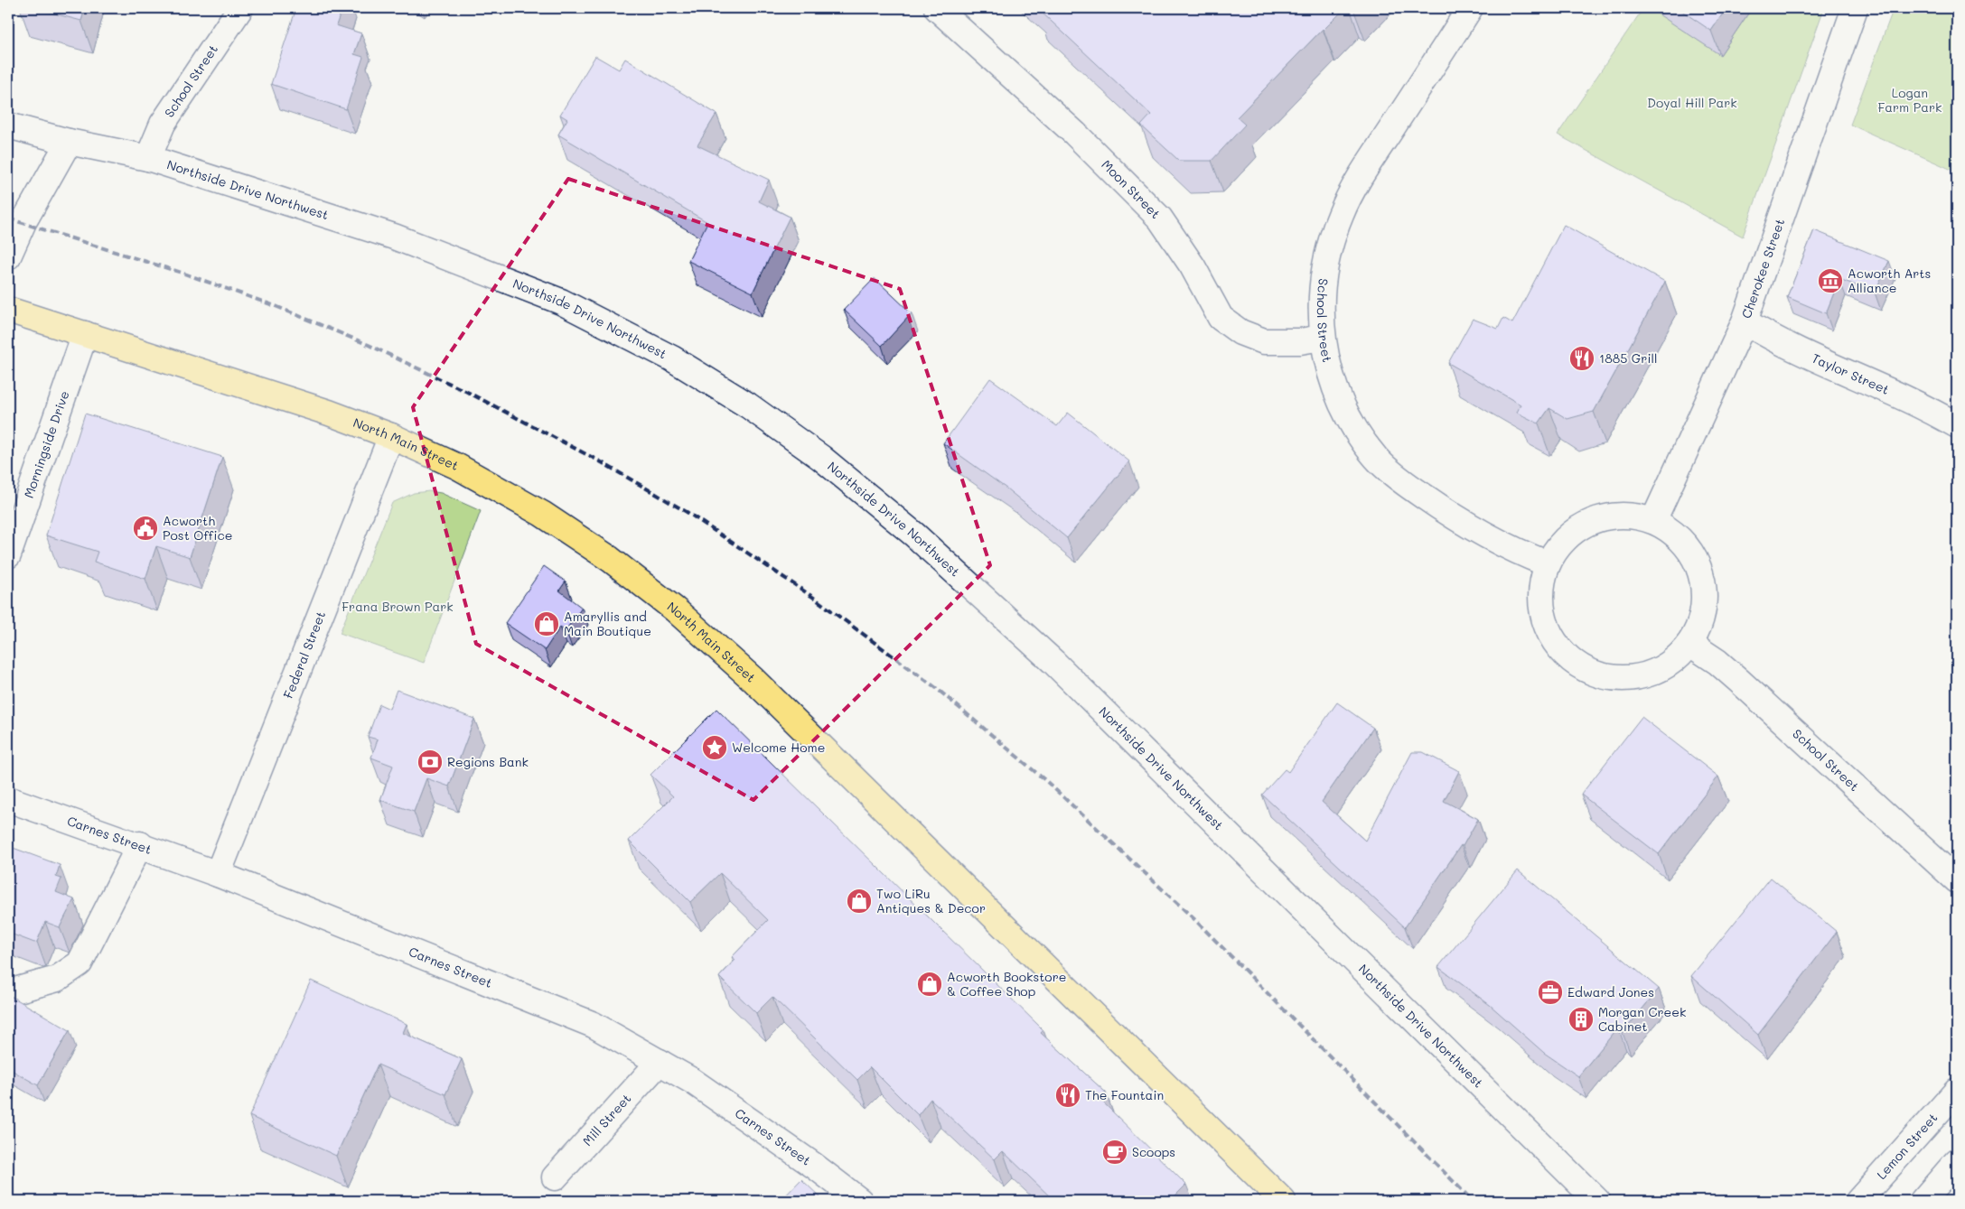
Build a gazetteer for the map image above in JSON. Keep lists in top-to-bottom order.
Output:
{
  "streets": {
    "main road": ["North Main Street"],
    "street": [
      "School Street",
      "Northside Drive Northwest",
      "Moon Street",
      "Cherokee Street",
      "Taylor Street",
      "Morningside Drive",
      "Federal Street",
      "Carnes Street",
      "Mill Street",
      "Lemon Street"
    ]
  },
  "crossings": [
    ["School Street", "Northside Drive Northwest"],
    ["School Street", "Moon Street"],
    ["Cherokee Street", "Taylor Street"],
    ["Morningside Drive", "North Main Street"],
    ["North Main Street", "Federal Street"],
    ["Federal Street", "Carnes Street"],
    ["Carnes Street", "Mill Street"]
  ],
  "parks": ["Logan Farm Park", "Doyal Hill Park", "Frana Brown Park"],
  "places": {
    "museum": ["Acworth Arts Alliance"],
    "restaurant": ["1885 Grill", "The Fountain"],
    "public building": ["Acworth Post Office"],
    "shop": ["Amaryllis and Main Boutique", "Two LiRu Antiques & Decor", "Acworth Bookstore & Coffee Shop"],
    "place": ["Welcome Home"],
    "bank": ["Regions Bank"],
    "office": ["Edward Jones"],
    "building": ["Morgan Creek Cabinet"],
    "cafe": ["Scoops"]
  }
}
